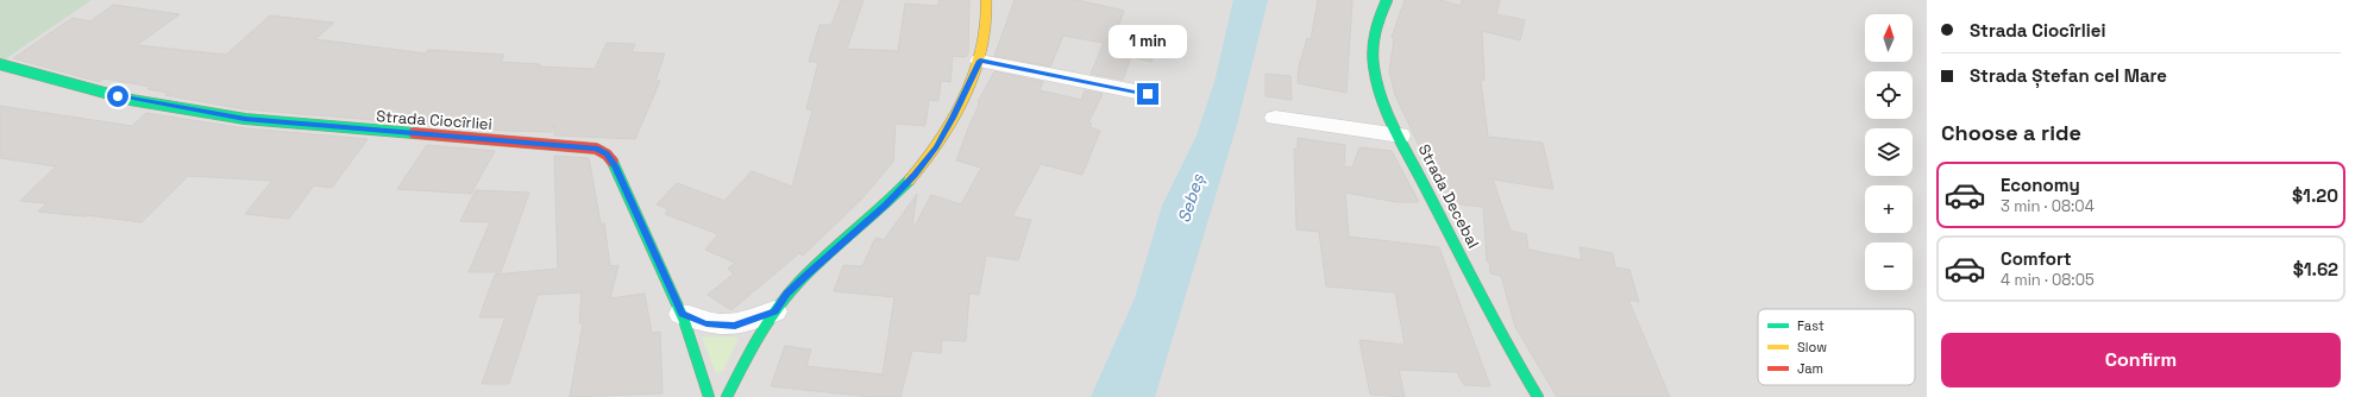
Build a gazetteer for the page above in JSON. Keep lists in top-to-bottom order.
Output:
{
  "streets": {
    "street": ["Strada Ciocîrliei", "Strada Decebal"]
  },
  "water": ["Sebeș"],
  "legend": ["Fast", "Slow", "Jam"],
  "north": "top",
  "page": {
    "banner": ["Strada Ciocîrliei", "Strada Ștefan cel Mare"],
    "map_buttons": ["+", "−"],
    "bubble": "1 min",
    "heading": "Choose a ride",
    "list": [
      {
        "name": "Economy",
        "note": "3 min · 08:04",
        "value": "$1.20"
      },
      {
        "name": "Comfort",
        "note": "4 min · 08:05",
        "value": "$1.62"
      }
    ],
    "buttons": "Confirm"
  }
}
